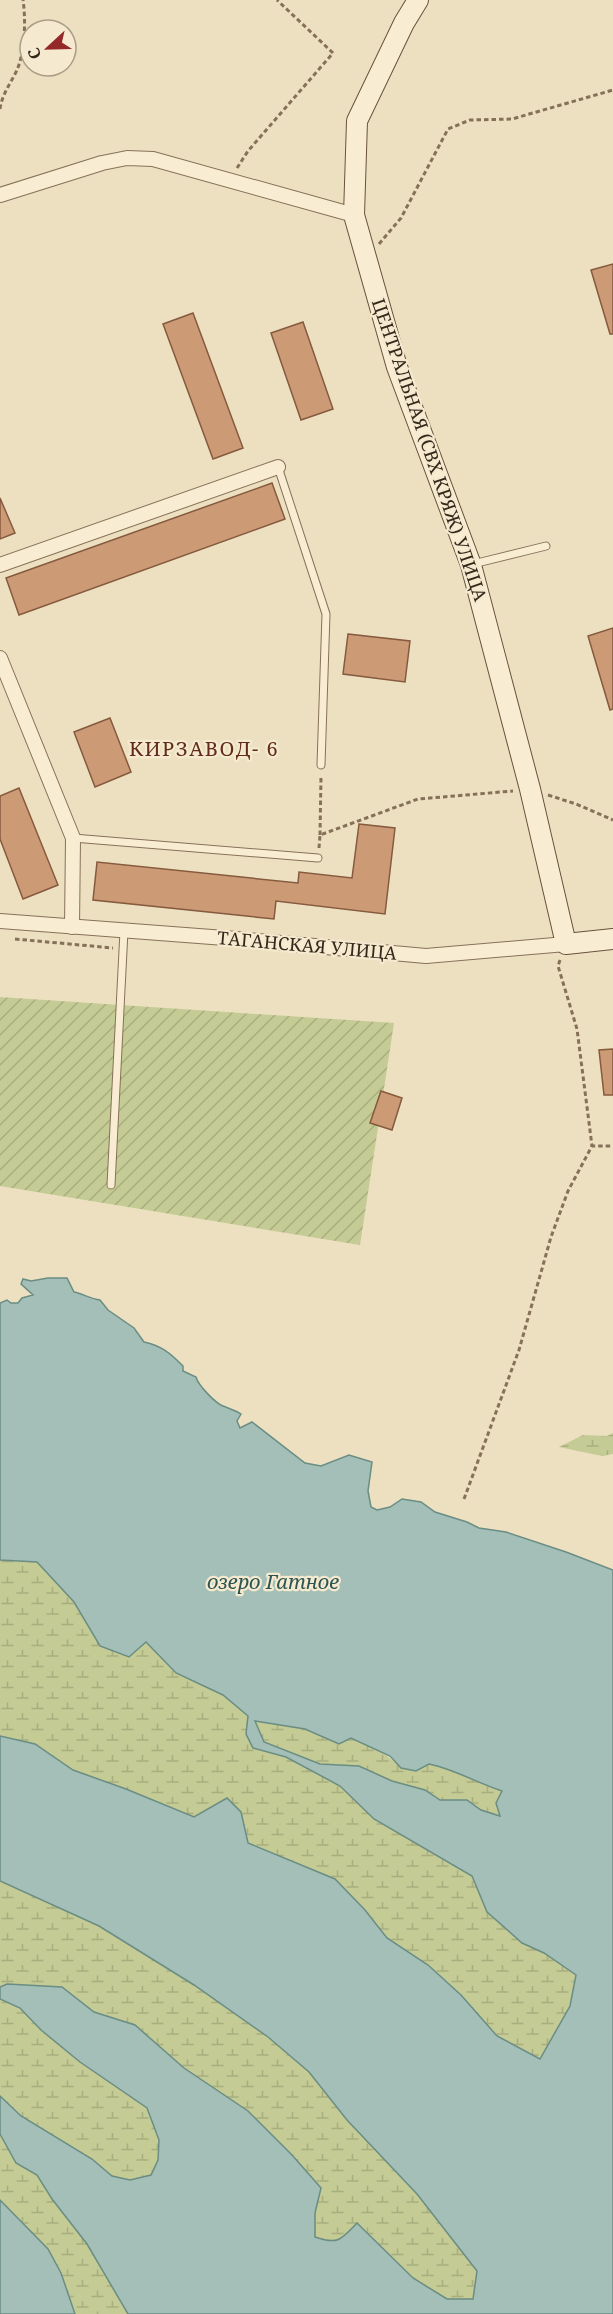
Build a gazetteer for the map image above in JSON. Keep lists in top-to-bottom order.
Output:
{
  "streets": {
    "main road": ["ЦЕНТРАЛЬНАЯ (СВХ КРЯЖ) УЛИЦА", "ТАГАНСКАЯ УЛИЦА"]
  },
  "crossings": [
    ["ЦЕНТРАЛЬНАЯ (СВХ КРЯЖ) УЛИЦА", "ТАГАНСКАЯ УЛИЦА"]
  ],
  "districts": ["КИРЗАВОД- 6"],
  "water": ["озеро Гатное"],
  "north": "left"
}
